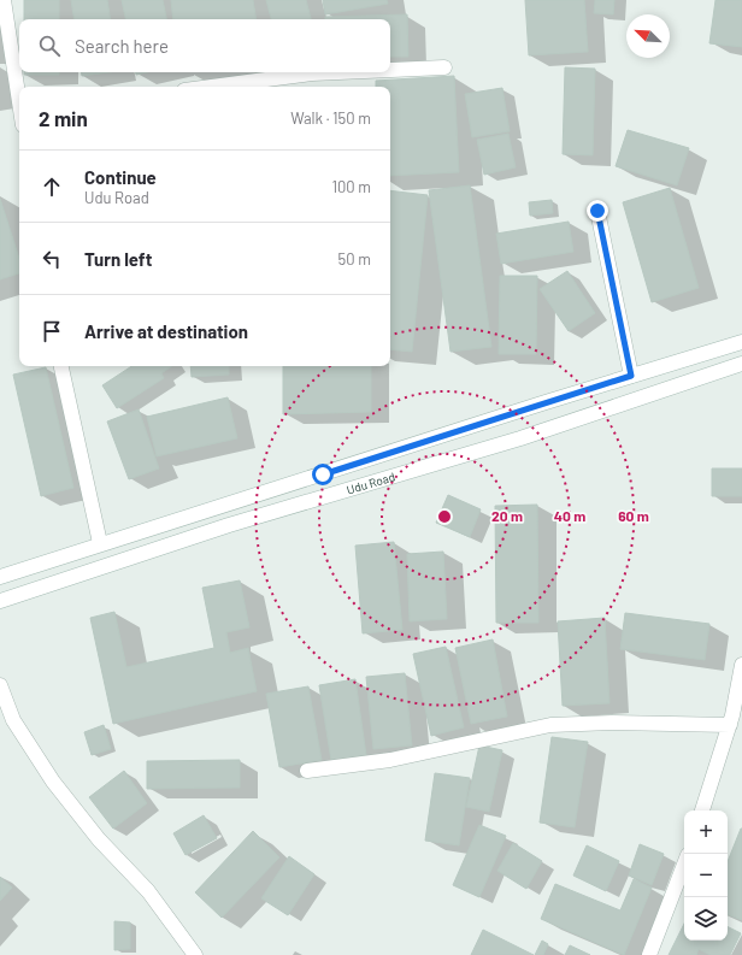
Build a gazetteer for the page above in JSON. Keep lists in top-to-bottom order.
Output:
{
  "streets": {
    "street": ["Udu Road"]
  },
  "north": "top left",
  "page": {
    "search": "Search here",
    "heading": ["2 min", "Walk · 150 m"],
    "list": [
      ["Continue", "Udu Road", "100 m"],
      ["Turn left", "50 m"],
      "Arrive at destination"
    ],
    "map_buttons": ["+", "−"]
  },
  "rings": ["20 m", "40 m", "60 m"]
}
